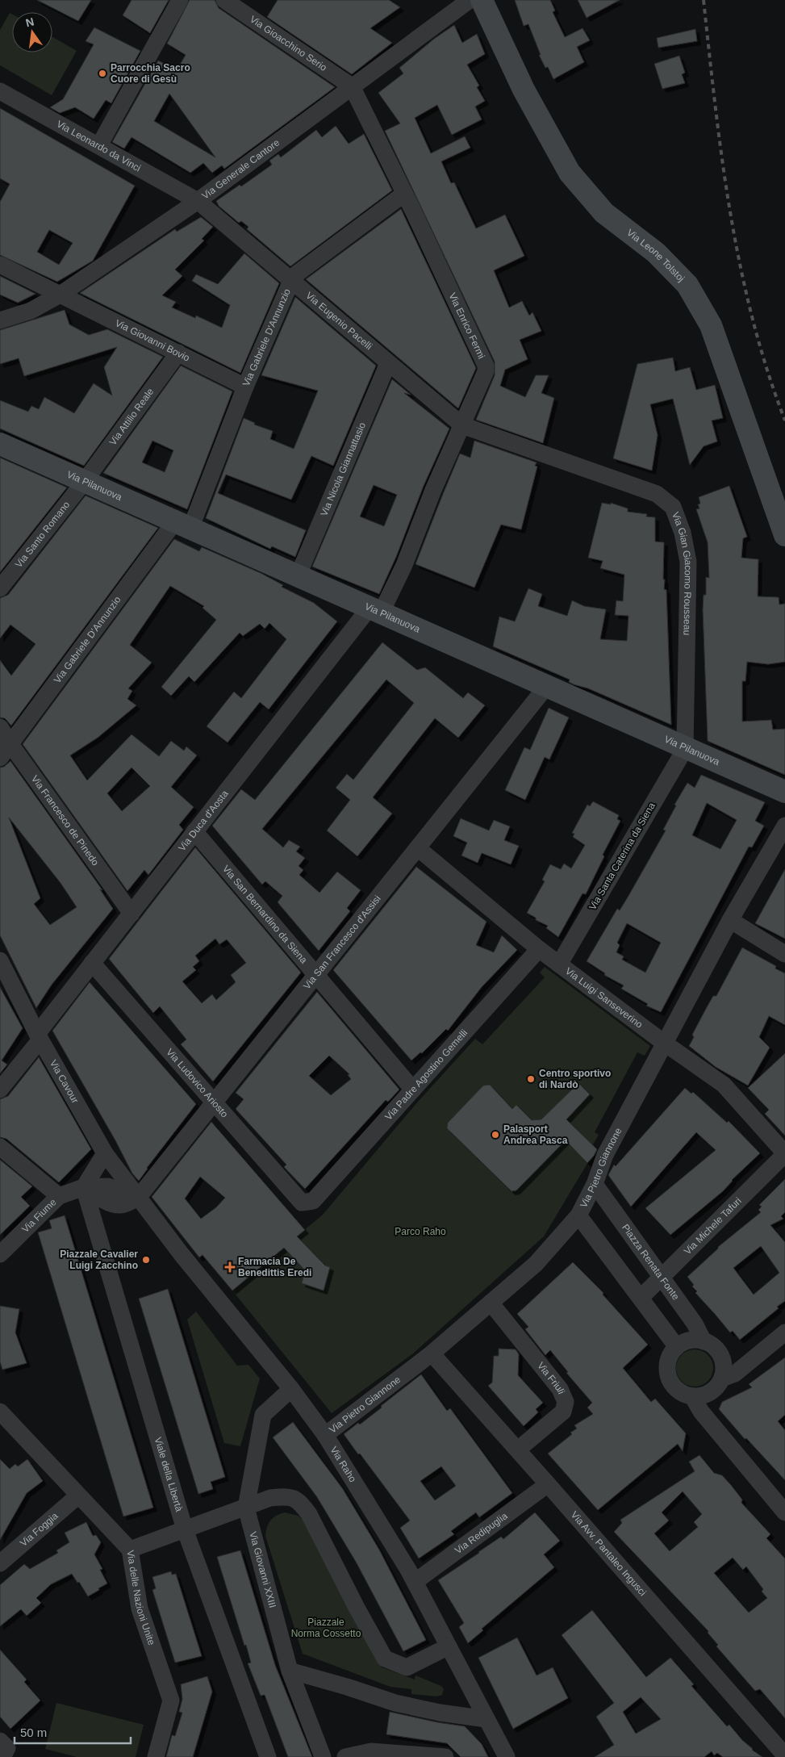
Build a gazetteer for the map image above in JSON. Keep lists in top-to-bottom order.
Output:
{
  "streets": {
    "street": [
      "Via Gioacchino Serio",
      "Via Leonardo da Vinci",
      "Via Generale Cantore",
      "Via Leone Tolstoj",
      "Via Eugenio Pacelli",
      "Via Enrico Fermi",
      "Via Gabriele D'Annunzio",
      "Via Giovanni Bovio",
      "Via Attilio Reale",
      "Via Nicola Giannattasio",
      "Via Pilanuova",
      "Via Santo Romano",
      "Via Gian Giacomo Rousseau",
      "Via Francesco de Pinedo",
      "Via Duca d'Aosta",
      "Via Santa Caterina da Siena",
      "Via San Bernardino da Siena",
      "Via San Francesco d'Assisi",
      "Via Luigi Sanseverino",
      "Via Padre Agostino Gemelli",
      "Via Cavour",
      "Via Ludovico Ariosto",
      "Via Pietro Giannone",
      "Via Fiume",
      "Via Michele Tafuri",
      "Piazza Renata Fonte",
      "Via Friuli",
      "Via Raho",
      "Viale della Libertà",
      "Via Foggia",
      "Via Redipuglia",
      "Via Avv. Pantaleo Ingusci",
      "Via Giovanni XXIII",
      "Via delle Nazioni Unite"
    ]
  },
  "crossings": [
    ["Via Gioacchino Serio", "Via Generale Cantore"],
    ["Via Gioacchino Serio", "Via Enrico Fermi"],
    ["Via Leonardo da Vinci", "Via Generale Cantore"],
    ["Via Leonardo da Vinci", "Via Eugenio Pacelli"],
    ["Via Generale Cantore", "Via Eugenio Pacelli"],
    ["Via Generale Cantore", "Via Enrico Fermi"],
    ["Via Generale Cantore", "Via Giovanni Bovio"],
    ["Via Eugenio Pacelli", "Via Enrico Fermi"],
    ["Via Eugenio Pacelli", "Via Gabriele D'Annunzio"],
    ["Via Eugenio Pacelli", "Via Nicola Giannattasio"],
    ["Via Eugenio Pacelli", "Via Gian Giacomo Rousseau"],
    ["Via Enrico Fermi", "Via Gabriele D'Annunzio"],
    ["Via Enrico Fermi", "Via Pilanuova"],
    ["Via Enrico Fermi", "Via Gian Giacomo Rousseau"],
    ["Via Enrico Fermi", "Via Duca d'Aosta"],
    ["Via Gabriele D'Annunzio", "Via Giovanni Bovio"],
    ["Via Gabriele D'Annunzio", "Via Pilanuova"],
    ["Via Gabriele D'Annunzio", "Via Francesco de Pinedo"],
    ["Via Giovanni Bovio", "Via Attilio Reale"],
    ["Via Attilio Reale", "Via Pilanuova"],
    ["Via Attilio Reale", "Via Santo Romano"],
    ["Via Nicola Giannattasio", "Via Pilanuova"],
    ["Via Pilanuova", "Via Santo Romano"],
    ["Via Pilanuova", "Via Gian Giacomo Rousseau"],
    ["Via Pilanuova", "Via Duca d'Aosta"],
    ["Via Pilanuova", "Via Santa Caterina da Siena"],
    ["Via Pilanuova", "Via San Francesco d'Assisi"],
    ["Via Gian Giacomo Rousseau", "Via Santa Caterina da Siena"],
    ["Via Francesco de Pinedo", "Via Duca d'Aosta"],
    ["Via Duca d'Aosta", "Via San Bernardino da Siena"],
    ["Via Duca d'Aosta", "Via Cavour"],
    ["Via Duca d'Aosta", "Via Ludovico Ariosto"],
    ["Via Santa Caterina da Siena", "Via Luigi Sanseverino"],
    ["Via San Bernardino da Siena", "Via San Francesco d'Assisi"],
    ["Via San Bernardino da Siena", "Via Padre Agostino Gemelli"],
    ["Via San Francesco d'Assisi", "Via Luigi Sanseverino"],
    ["Via San Francesco d'Assisi", "Via Cavour"],
    ["Via San Francesco d'Assisi", "Via Ludovico Ariosto"],
    ["Via San Francesco d'Assisi", "Via Raho"],
    ["Via Luigi Sanseverino", "Via Padre Agostino Gemelli"],
    ["Via Luigi Sanseverino", "Via Pietro Giannone"],
    ["Via Luigi Sanseverino", "Via Michele Tafuri"],
    ["Via Padre Agostino Gemelli", "Via Ludovico Ariosto"],
    ["Via Cavour", "Via Raho"],
    ["Via Pietro Giannone", "Piazza Renata Fonte"],
    ["Via Pietro Giannone", "Via Friuli"],
    ["Via Pietro Giannone", "Via Raho"],
    ["Via Pietro Giannone", "Via Avv. Pantaleo Ingusci"],
    ["Via Fiume", "Viale della Libertà"],
    ["Via Michele Tafuri", "Piazza Renata Fonte"],
    ["Via Friuli", "Via Avv. Pantaleo Ingusci"],
    ["Via Raho", "Via Redipuglia"],
    ["Via Raho", "Via Giovanni XXIII"],
    ["Via Foggia", "Via delle Nazioni Unite"],
    ["Via Redipuglia", "Via Avv. Pantaleo Ingusci"]
  ],
  "parks": ["Parco Raho", "Piazzale Norma Cossetto"],
  "places": {
    "other": [
      "Parrocchia Sacro Cuore di Gesù",
      "Centro sportivo di Nardò",
      "Palasport Andrea Pasca",
      "Piazzale Cavalier Luigi Zacchino"
    ],
    "health": ["Farmacia De Benedittis Eredi"]
  },
  "scale_bar": "50 m",
  "north": "top"
}
